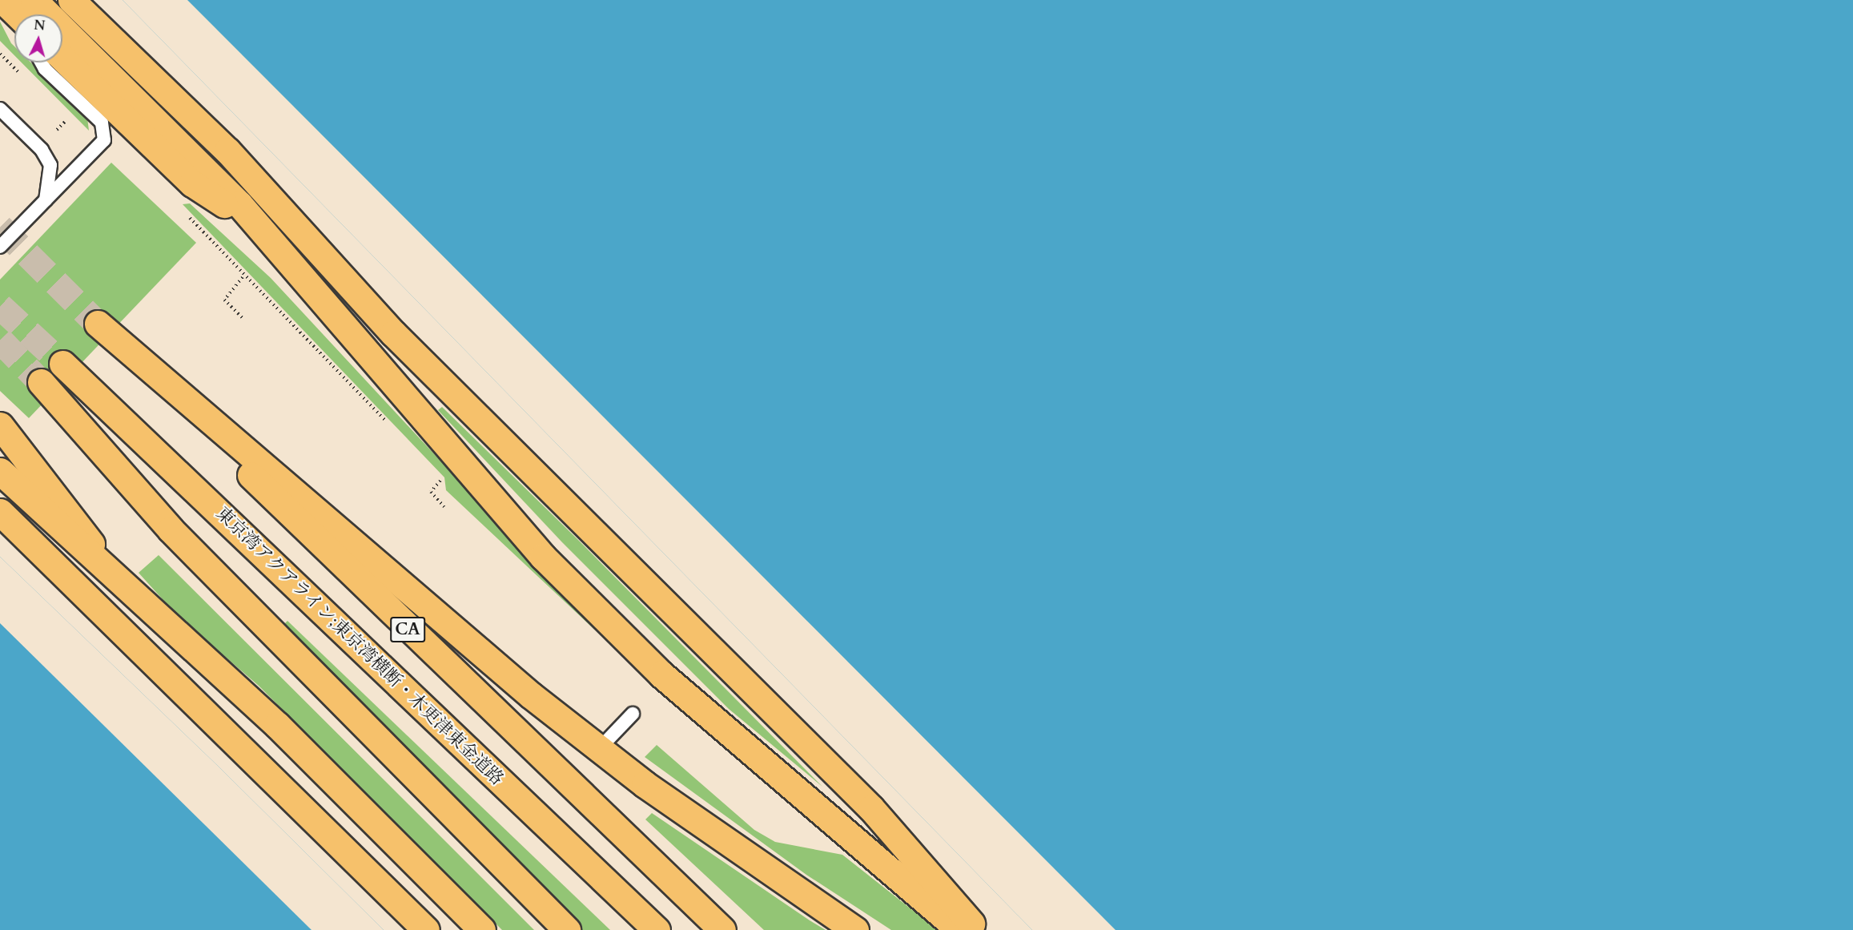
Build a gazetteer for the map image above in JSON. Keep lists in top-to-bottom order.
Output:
{
  "streets": {
    "highway": ["CA", "東京湾アクアライン;東京湾横断・木更津東金道路"]
  },
  "north": "top"
}
